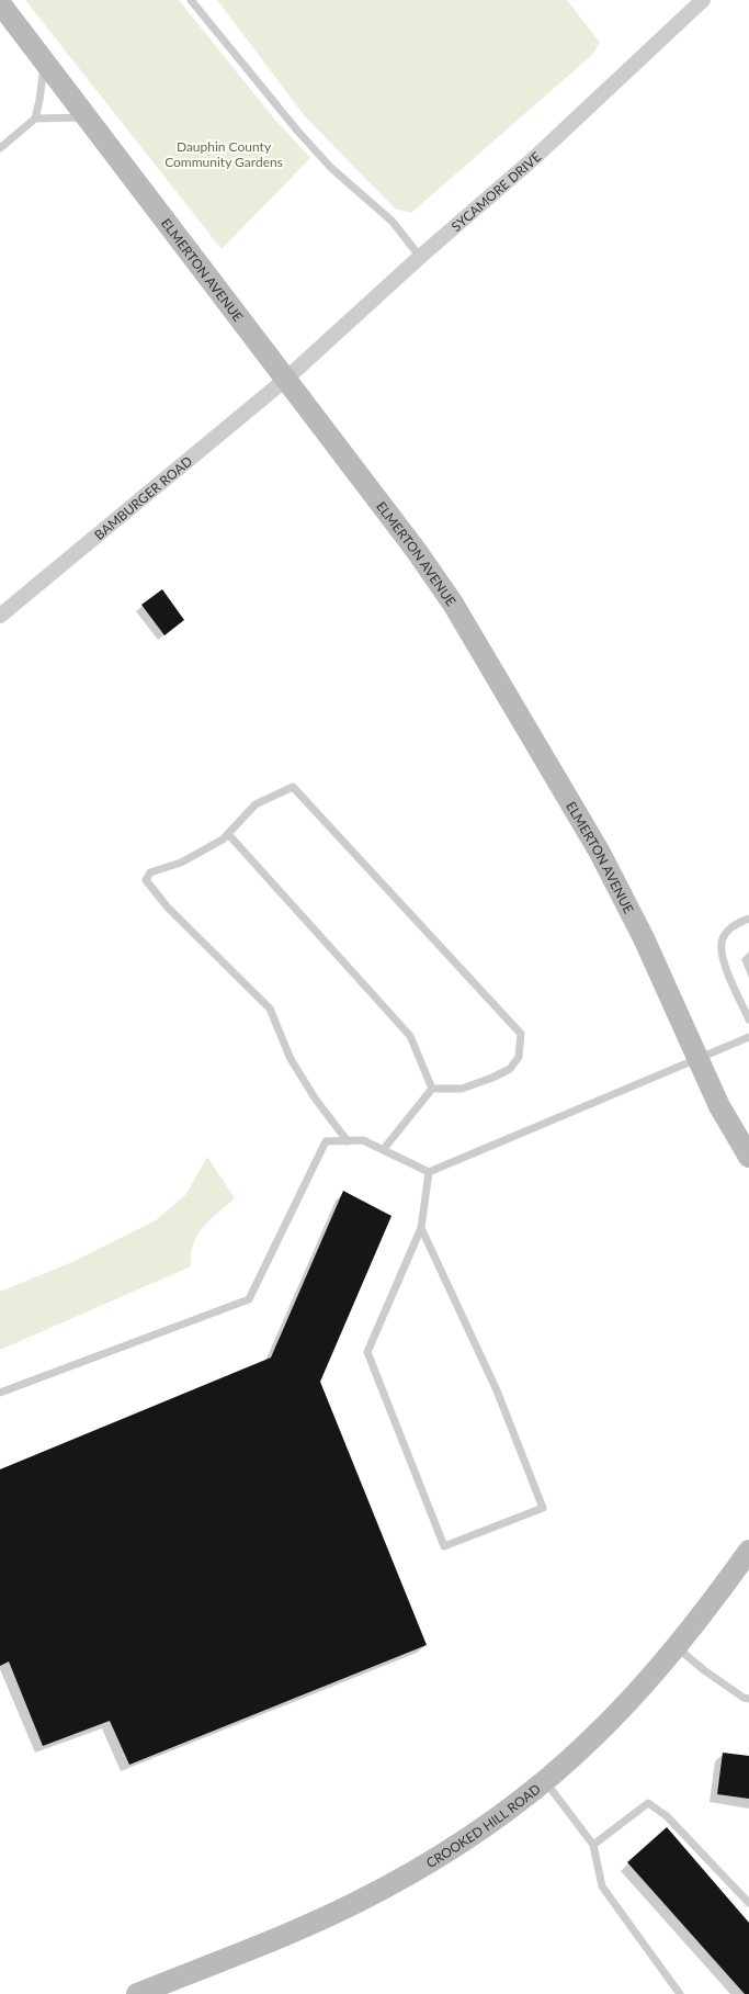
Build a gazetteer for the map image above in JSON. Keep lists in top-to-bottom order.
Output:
{
  "streets": {
    "main road": ["ELMERTON AVENUE", "CROOKED HILL ROAD"],
    "street": ["SYCAMORE DRIVE", "BAMBURGER ROAD"]
  },
  "crossings": [
    ["SYCAMORE DRIVE", "ELMERTON AVENUE"],
    ["SYCAMORE DRIVE", "BAMBURGER ROAD"],
    ["ELMERTON AVENUE", "BAMBURGER ROAD"]
  ],
  "parks": ["Dauphin County Community Gardens"]
}
